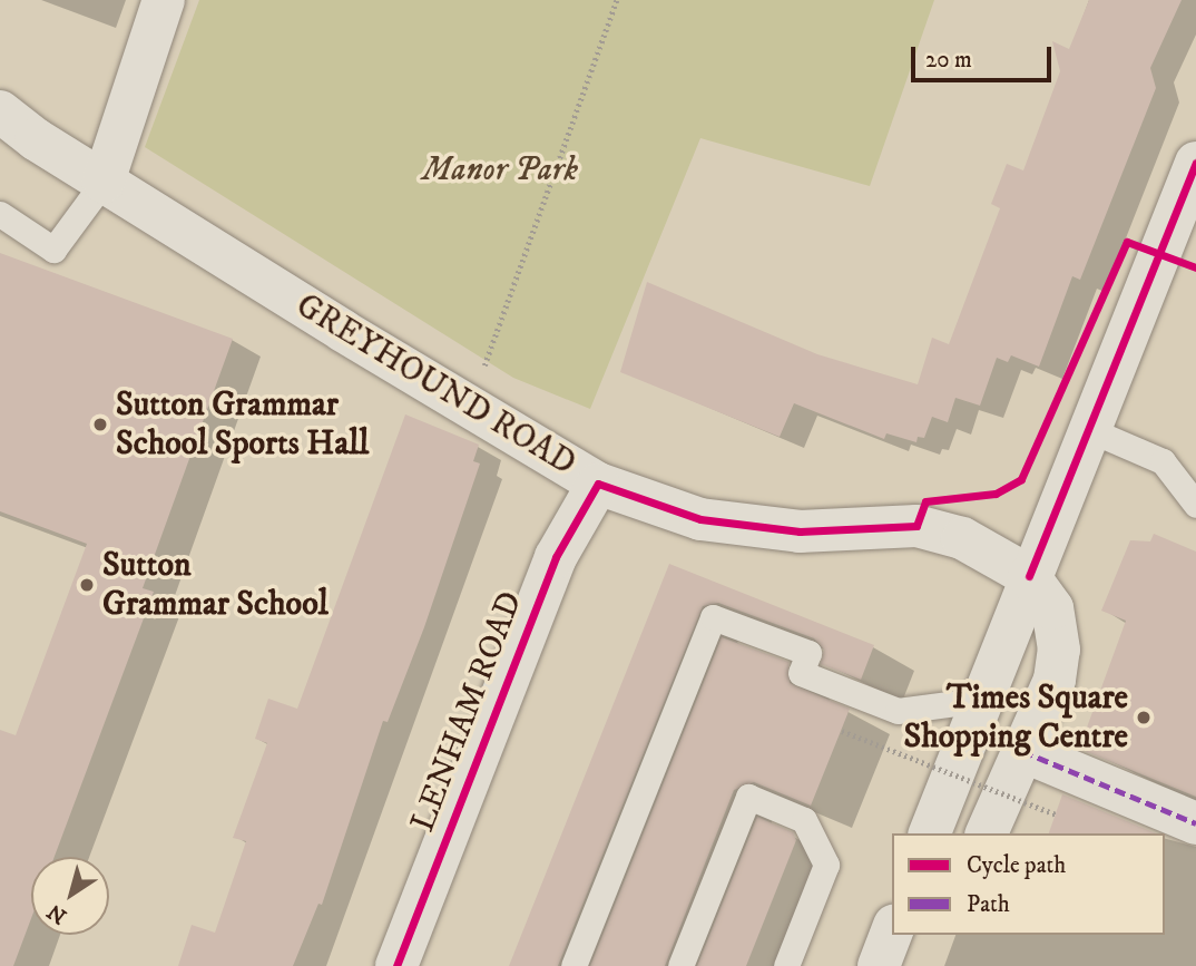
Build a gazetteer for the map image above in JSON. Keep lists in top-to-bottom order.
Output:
{
  "streets": {
    "street": ["GREYHOUND ROAD", "LENHAM ROAD"]
  },
  "crossings": [
    ["GREYHOUND ROAD", "LENHAM ROAD"]
  ],
  "parks": ["Manor Park"],
  "places": ["Sutton Grammar School Sports Hall", "Sutton Grammar School", "Times Square Shopping Centre"],
  "legend": ["Cycle path", "Path"],
  "scale_bar": "20 m",
  "north": "bottom left"
}
